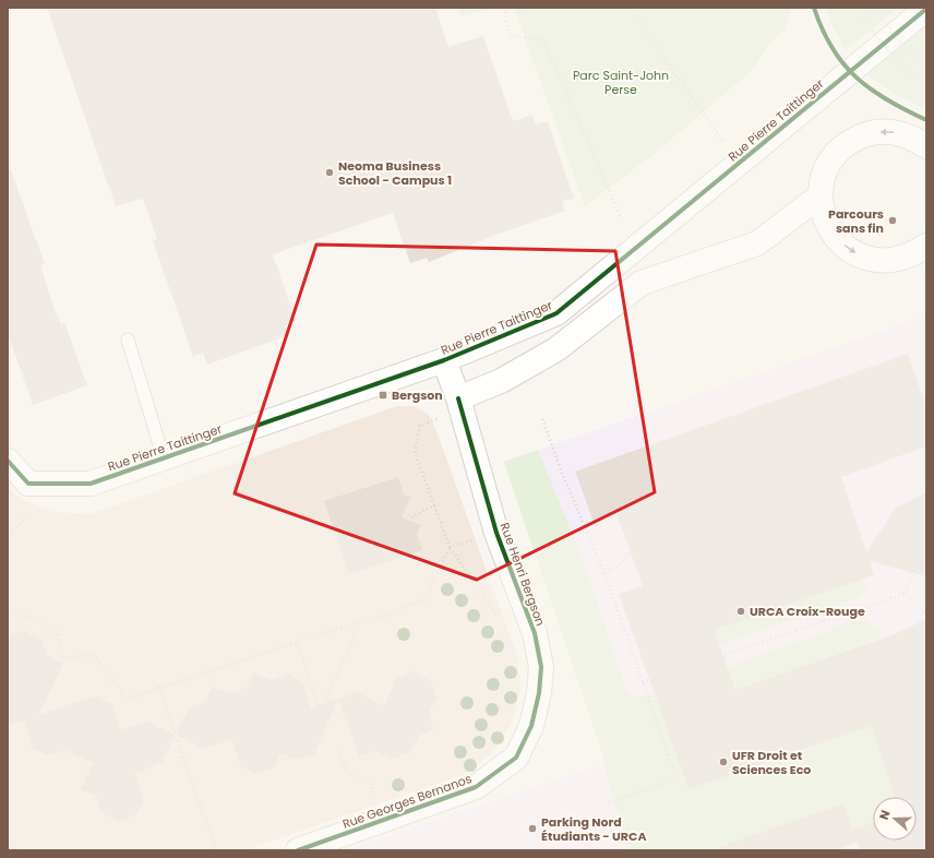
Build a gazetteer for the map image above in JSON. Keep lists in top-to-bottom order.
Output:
{
  "streets": {
    "street": ["Rue Pierre Taittinger", "Rue Henri Bergson", "Rue Georges Bernanos"]
  },
  "crossings": [
    ["Rue Pierre Taittinger", "Rue Henri Bergson"],
    ["Rue Henri Bergson", "Rue Georges Bernanos"]
  ],
  "parks": ["Parc Saint-John Perse"],
  "places": {
    "other": [
      "Neoma Business School - Campus 1",
      "Parcours sans fin",
      "URCA Croix-Rouge",
      "UFR Droit et Sciences Eco",
      "Parking Nord Étudiants - URCA"
    ],
    "transit": ["Bergson"]
  },
  "north": "left"
}
